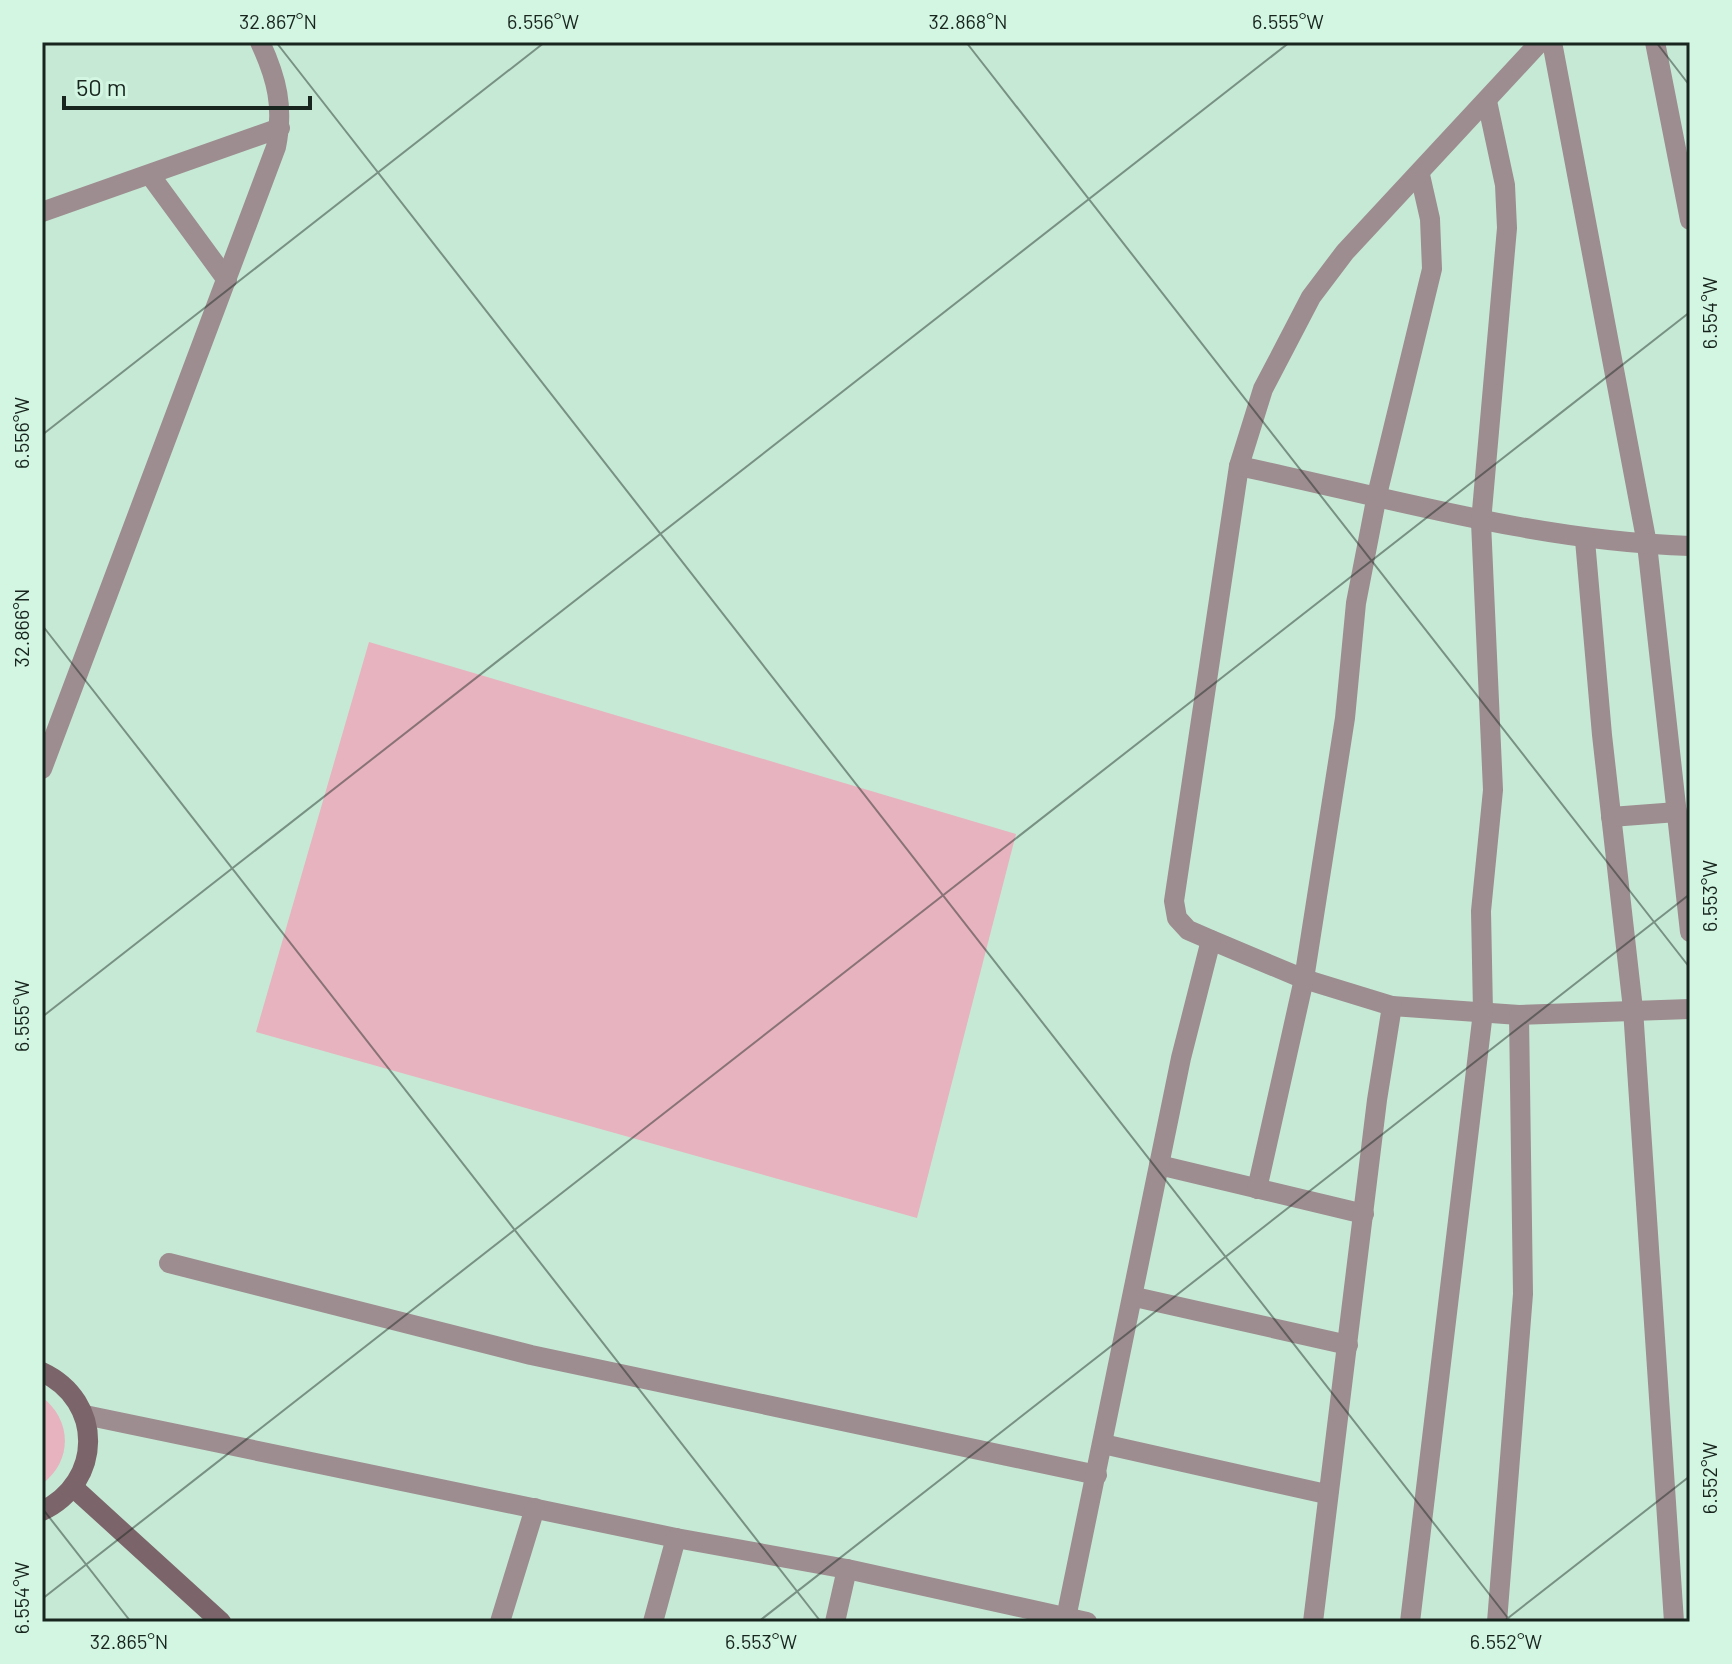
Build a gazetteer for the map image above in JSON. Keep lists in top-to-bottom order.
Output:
{
  "scale_bar": "50 m",
  "coordinates": [
    "32.867°N",
    "6.556°W",
    "32.868°N",
    "6.555°W",
    "6.554°W",
    "32.866°N",
    "6.553°W",
    "6.552°W",
    "32.865°N"
  ]
}
